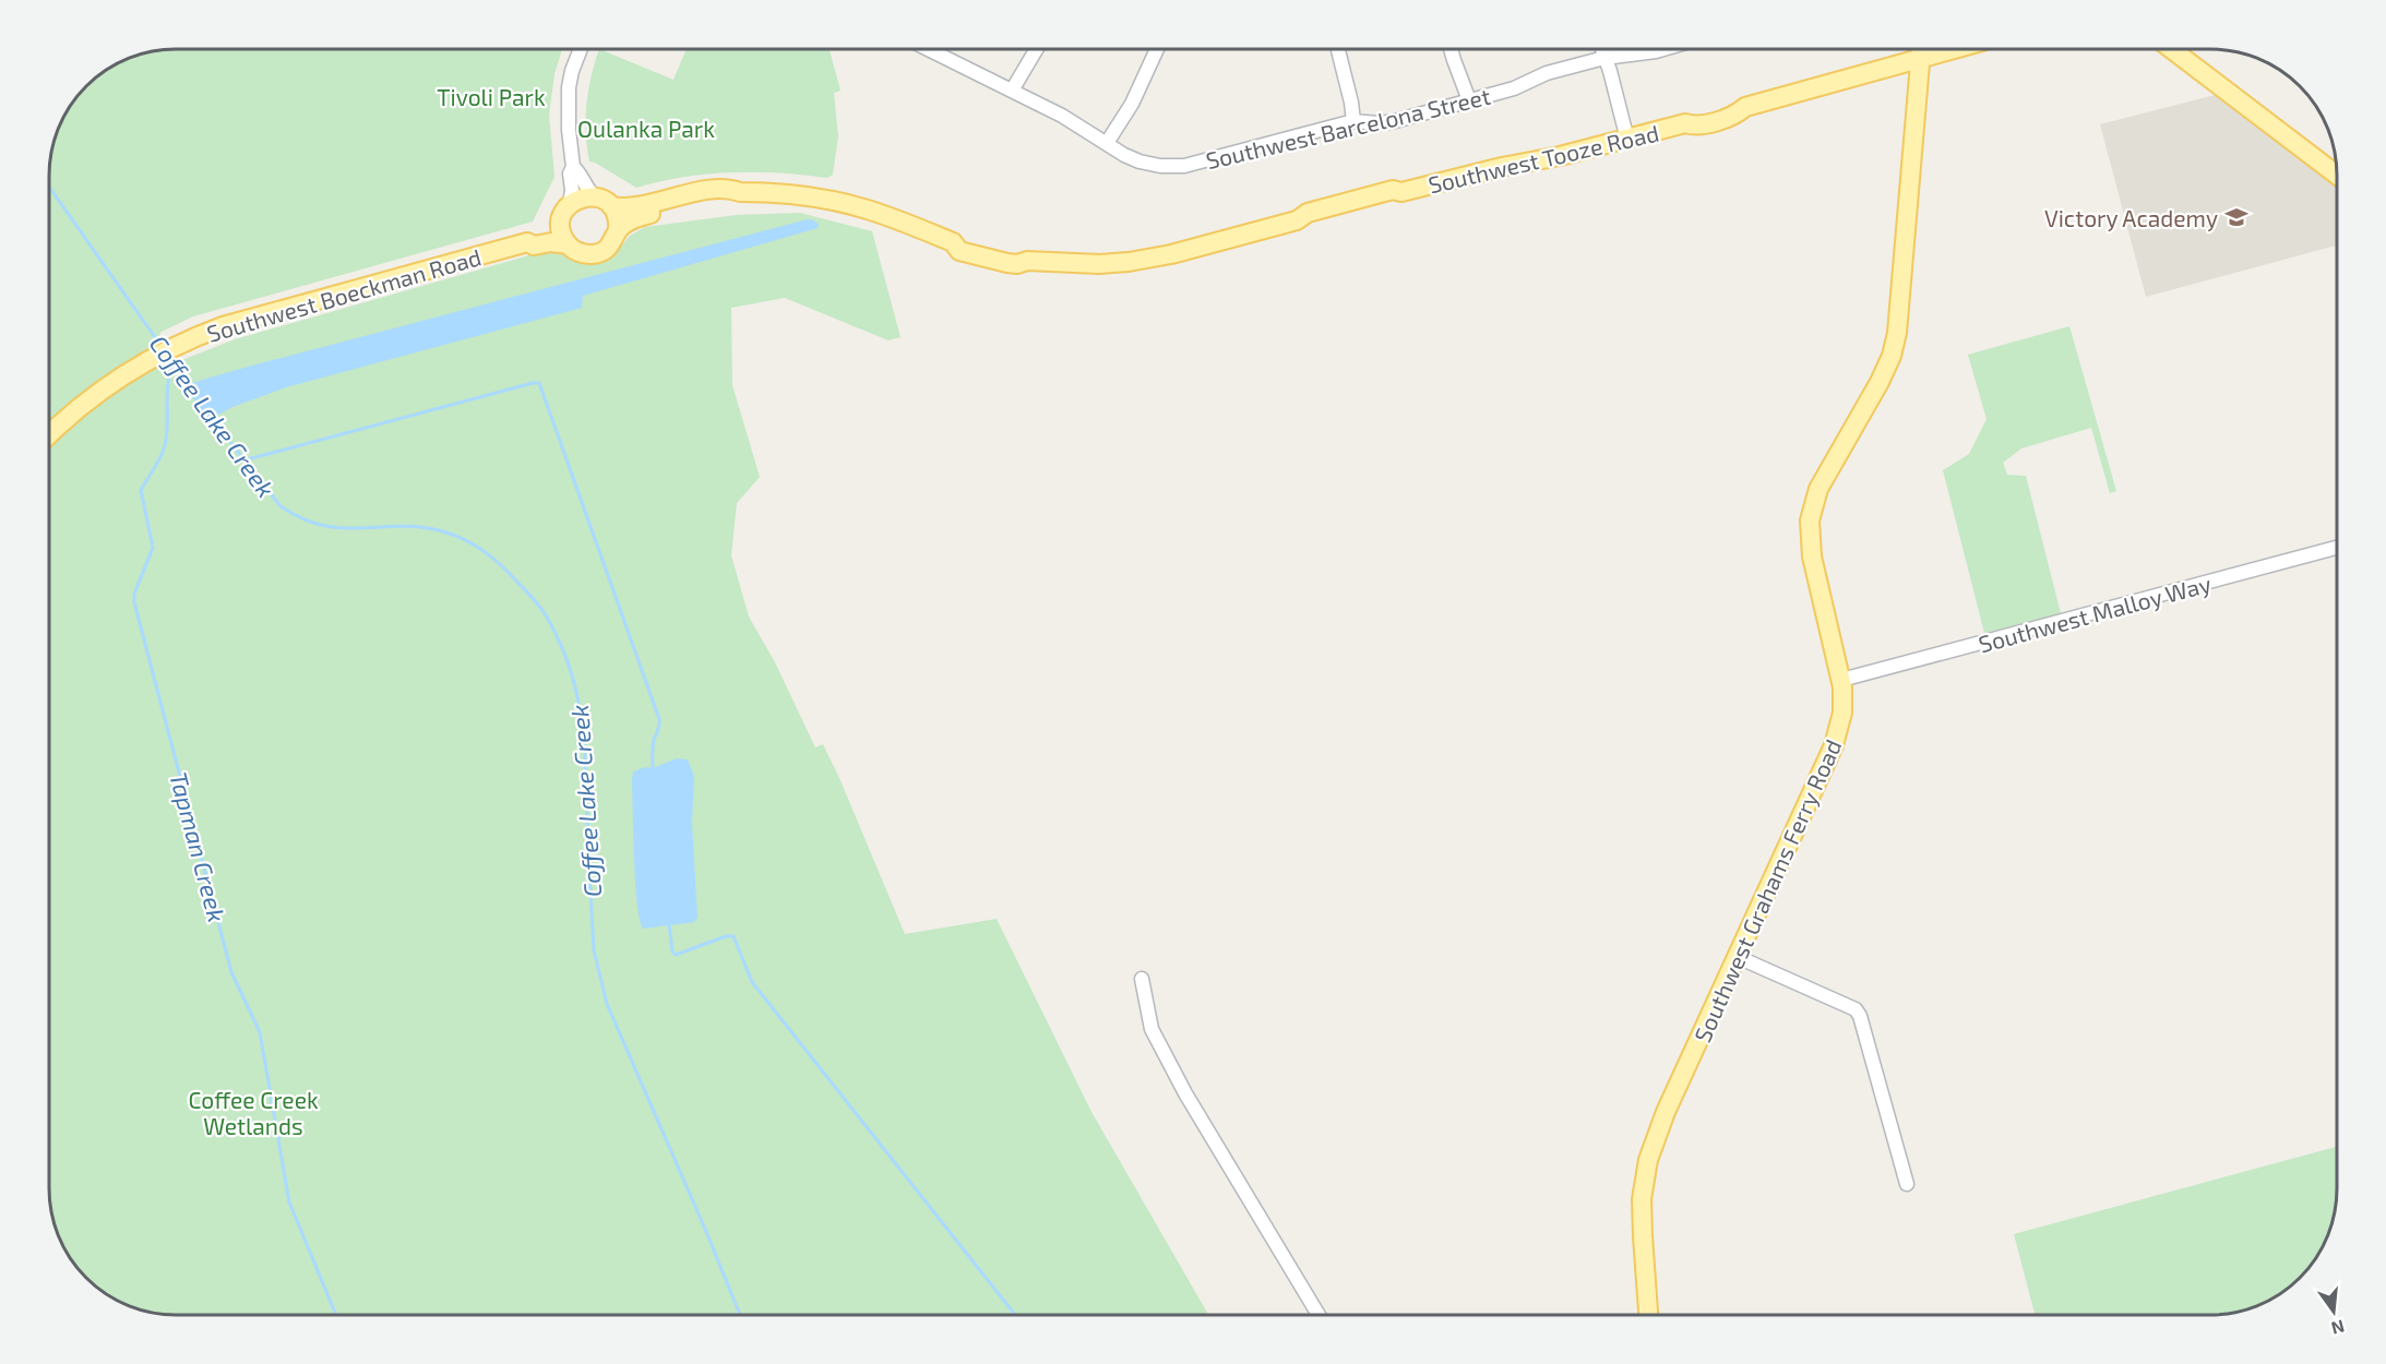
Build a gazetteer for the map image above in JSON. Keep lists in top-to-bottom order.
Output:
{
  "streets": {
    "main road": ["Southwest Tooze Road", "Southwest Boeckman Road", "Southwest Grahams Ferry Road"],
    "street": ["Southwest Barcelona Street", "Southwest Malloy Way"]
  },
  "crossings": [
    ["Southwest Tooze Road", "Southwest Boeckman Road"],
    ["Southwest Tooze Road", "Southwest Grahams Ferry Road"],
    ["Southwest Malloy Way", "Southwest Grahams Ferry Road"]
  ],
  "water": ["Coffee Lake Creek", "Tapman Creek"],
  "parks": ["Tivoli Park", "Oulanka Park", "Coffee Creek Wetlands"],
  "places": {
    "school or university": ["Victory Academy"]
  },
  "north": "bottom"
}
